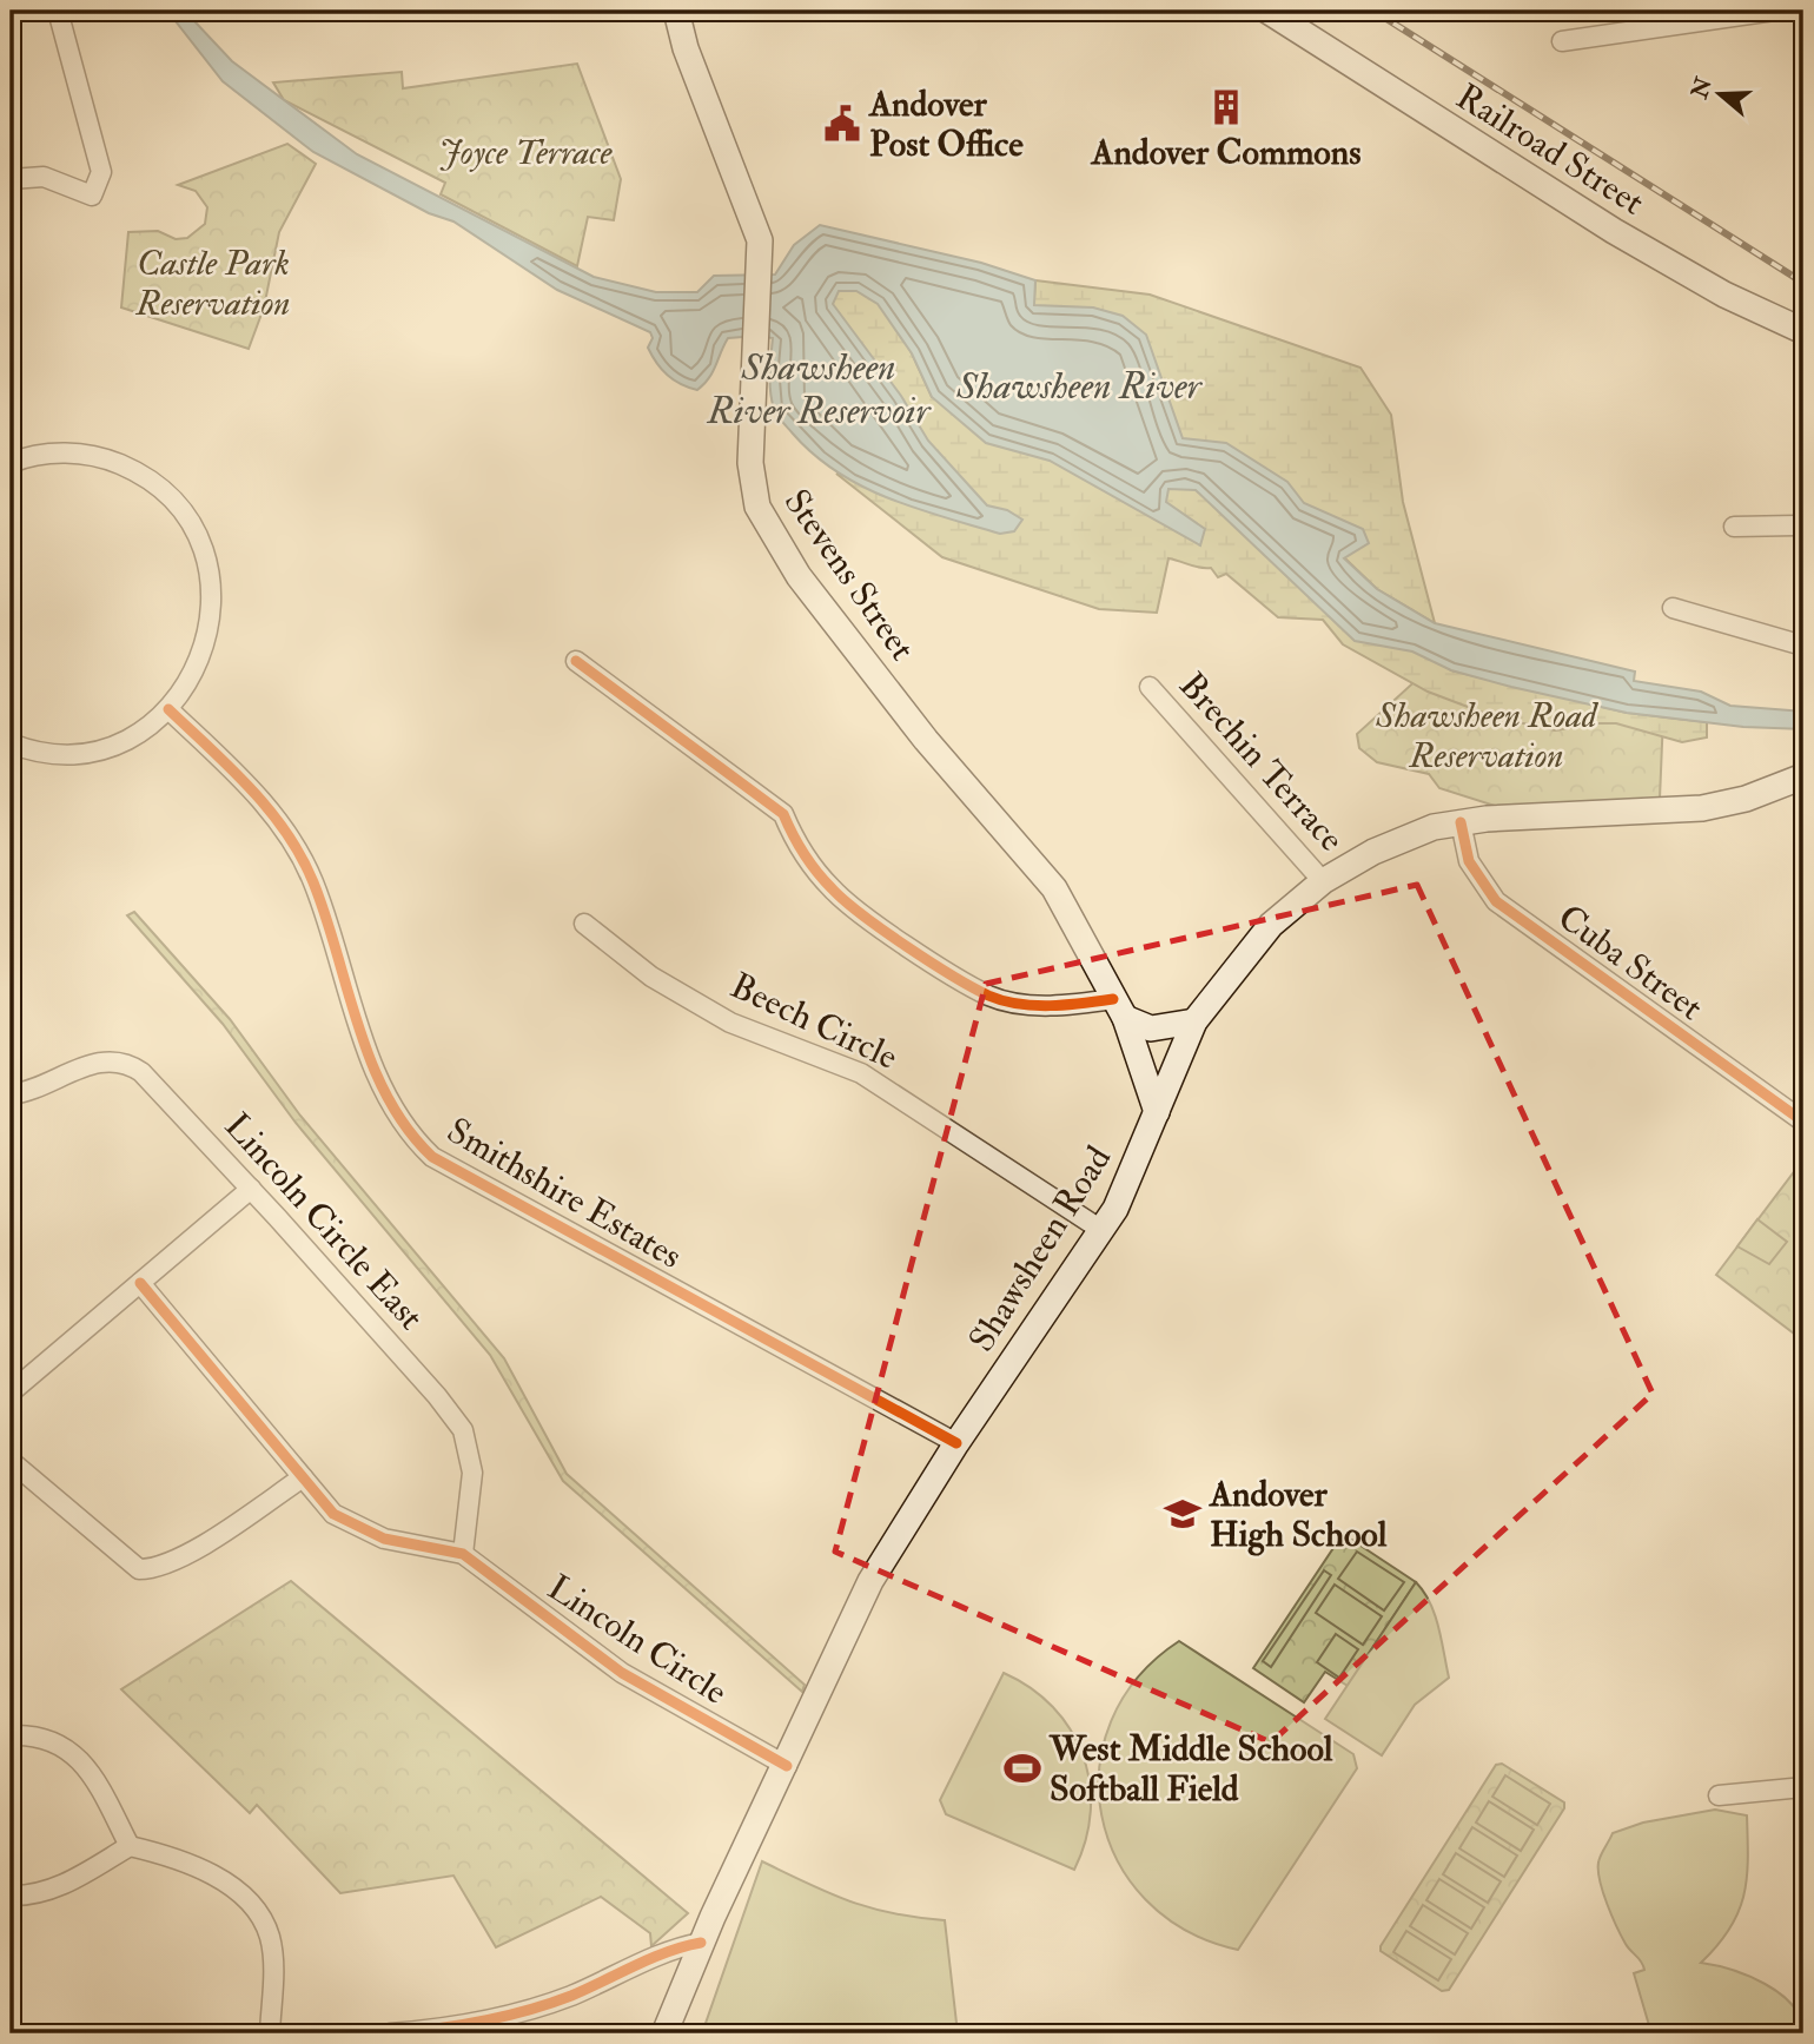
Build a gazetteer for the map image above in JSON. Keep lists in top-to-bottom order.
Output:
{
  "streets": {
    "main road": ["Railroad Street", "Stevens Street", "Shawsheen Road"],
    "street": [
      "Brechin Terrace",
      "Cuba Street",
      "Beech Circle",
      "Smithshire Estates",
      "Lincoln Circle East",
      "Lincoln Circle"
    ]
  },
  "crossings": [
    ["Stevens Street", "Shawsheen Road"],
    ["Brechin Terrace", "Shawsheen Road"],
    ["Cuba Street", "Shawsheen Road"],
    ["Beech Circle", "Shawsheen Road"],
    ["Smithshire Estates", "Shawsheen Road"],
    ["Lincoln Circle East", "Lincoln Circle"],
    ["Shawsheen Road", "Lincoln Circle"]
  ],
  "water": ["Shawsheen River Reservoir", "Shawsheen River"],
  "parks": ["Joyce Terrace", "Castle Park Reservation", "Shawsheen Road Reservation"],
  "places": {
    "building": ["Andover Commons"],
    "public building": ["Andover Post Office"],
    "school or university": ["Andover High School"],
    "sports": ["West Middle School Softball Field"]
  },
  "north": "left"
}
